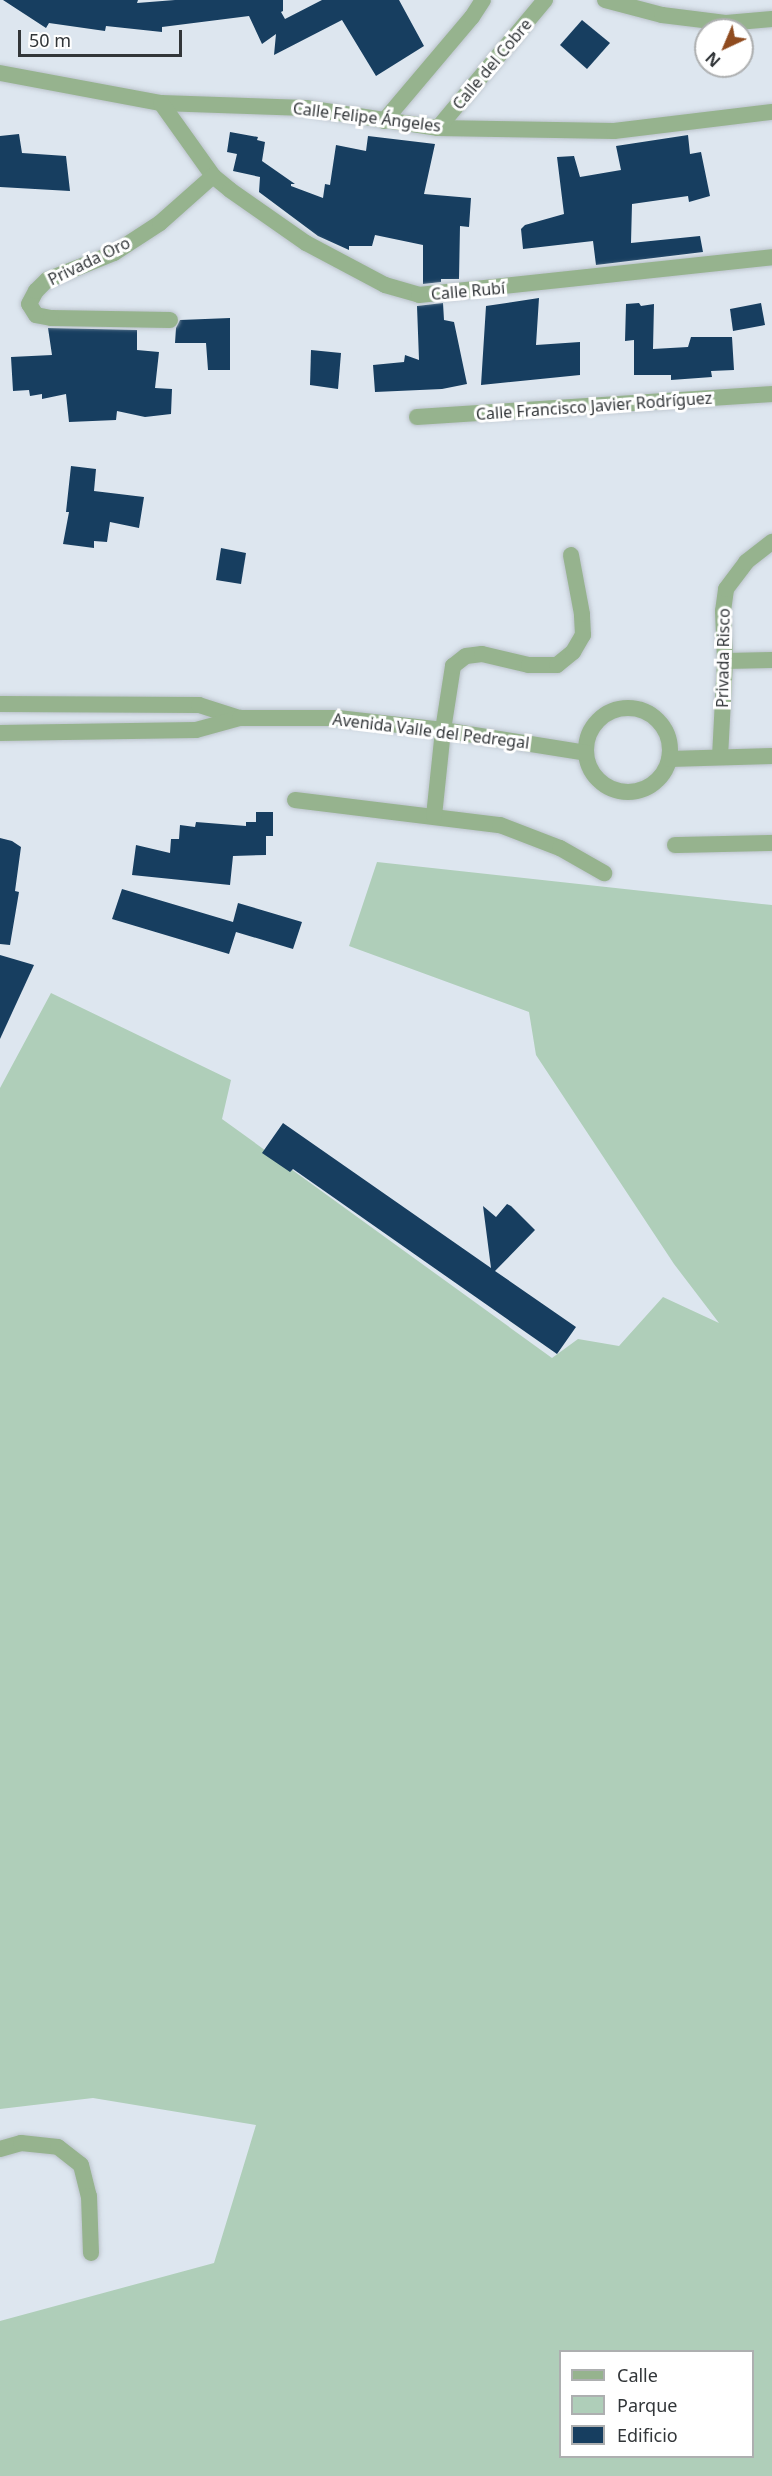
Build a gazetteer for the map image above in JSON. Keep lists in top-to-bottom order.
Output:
{
  "streets": {
    "street": [
      "Calle del Cobre",
      "Calle Felipe Ángeles",
      "Privada Oro",
      "Calle Rubí",
      "Calle Francisco Javier Rodríguez",
      "Privada Risco",
      "Avenida Valle del Pedregal"
    ]
  },
  "crossings": [
    ["Calle del Cobre", "Calle Felipe Ángeles"],
    ["Calle Felipe Ángeles", "Calle Rubí"],
    ["Privada Oro", "Calle Rubí"]
  ],
  "legend": ["Calle", "Parque", "Edificio"],
  "scale_bar": "50 m",
  "north": "bottom left"
}
